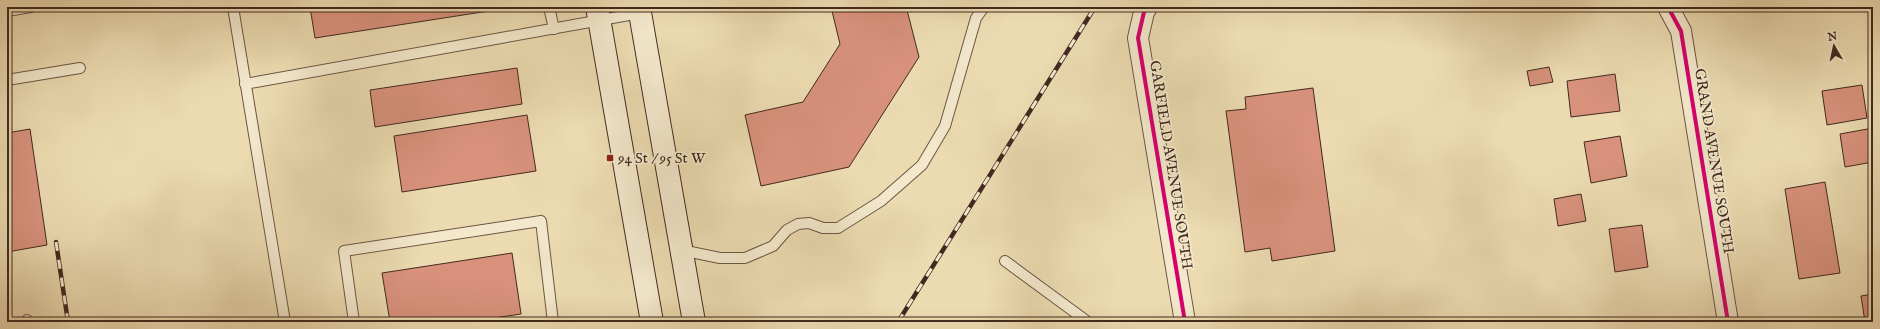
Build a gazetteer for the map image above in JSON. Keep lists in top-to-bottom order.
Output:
{
  "streets": {
    "street": ["GRAND AVENUE SOUTH", "GARFIELD AVENUE SOUTH"]
  },
  "places": {
    "transit": ["94 St / 95 St W"]
  },
  "north": "top"
}
